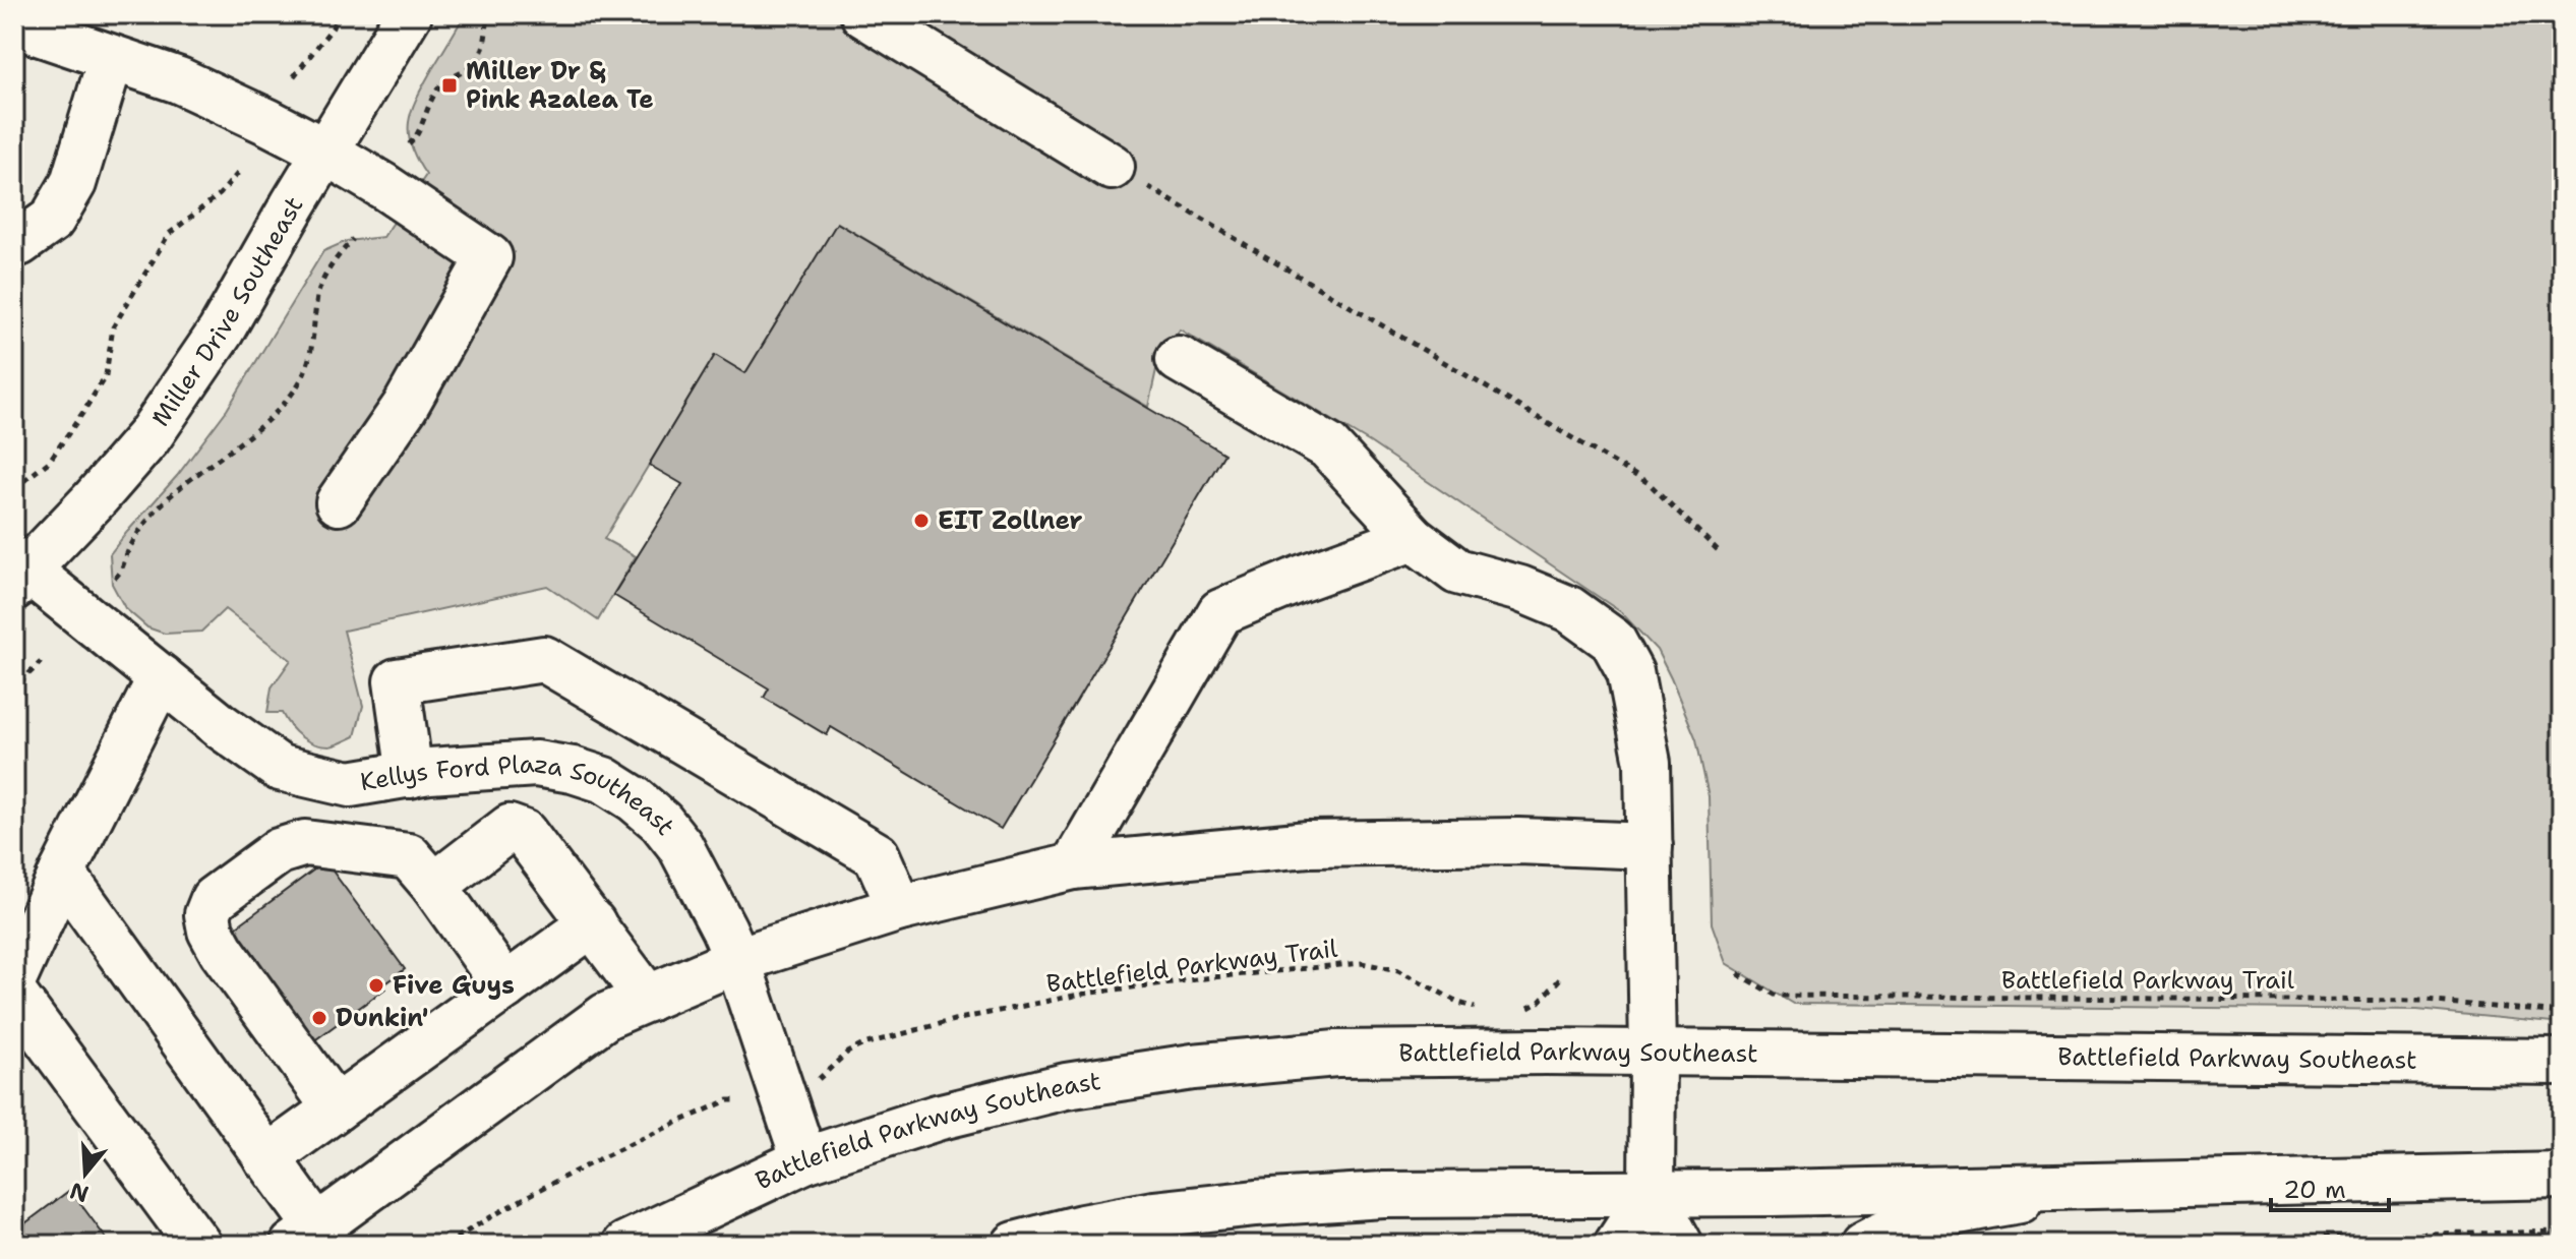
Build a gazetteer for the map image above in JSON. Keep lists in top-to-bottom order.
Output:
{
  "streets": {
    "main road": ["Miller Drive Southeast", "Kellys Ford Plaza Southeast", "Battlefield Parkway Southeast"],
    "path": ["Battlefield Parkway Trail"]
  },
  "crossings": [
    ["Miller Drive Southeast", "Kellys Ford Plaza Southeast"],
    ["Kellys Ford Plaza Southeast", "Battlefield Parkway Southeast"]
  ],
  "places": {
    "transit": ["Miller Dr & Pink Azalea Te"],
    "other": ["EIT Zollner", "Five Guys", "Dunkin'"]
  },
  "scale_bar": "20 m",
  "north": "bottom"
}
